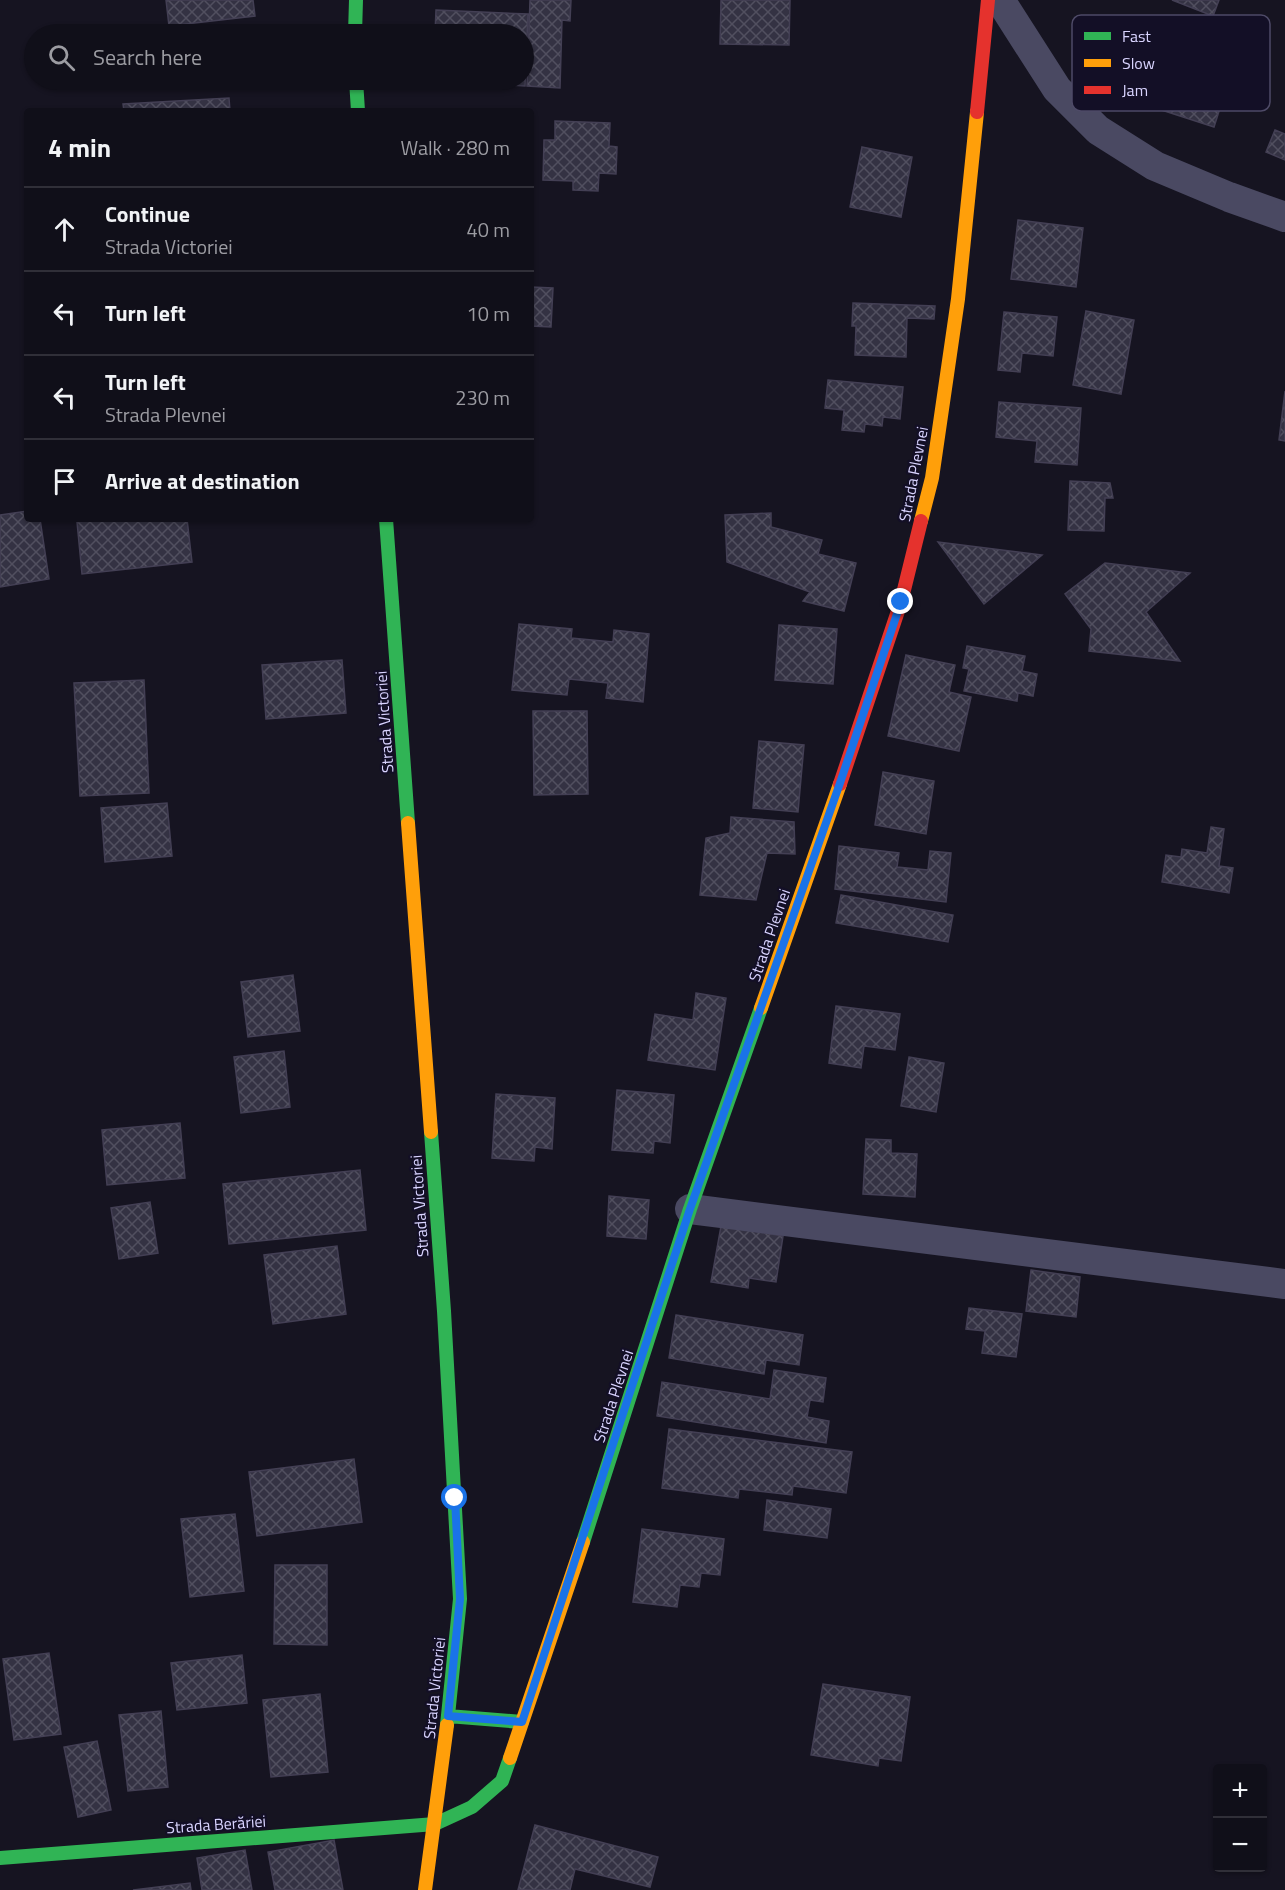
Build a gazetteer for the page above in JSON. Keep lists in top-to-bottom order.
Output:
{
  "streets": {
    "street": ["Strada Plevnei", "Strada Victoriei", "Strada Berăriei"]
  },
  "crossings": [
    ["Strada Plevnei", "Strada Victoriei"],
    ["Strada Plevnei", "Strada Berăriei"],
    ["Strada Victoriei", "Strada Berăriei"]
  ],
  "legend": ["Fast", "Slow", "Jam"],
  "page": {
    "search": "Search here",
    "heading": ["4 min", "Walk · 280 m"],
    "list": [
      ["Continue", "Strada Victoriei", "40 m"],
      ["Turn left", "10 m"],
      ["Turn left", "Strada Plevnei", "230 m"],
      "Arrive at destination"
    ],
    "map_buttons": ["+", "−"]
  }
}
